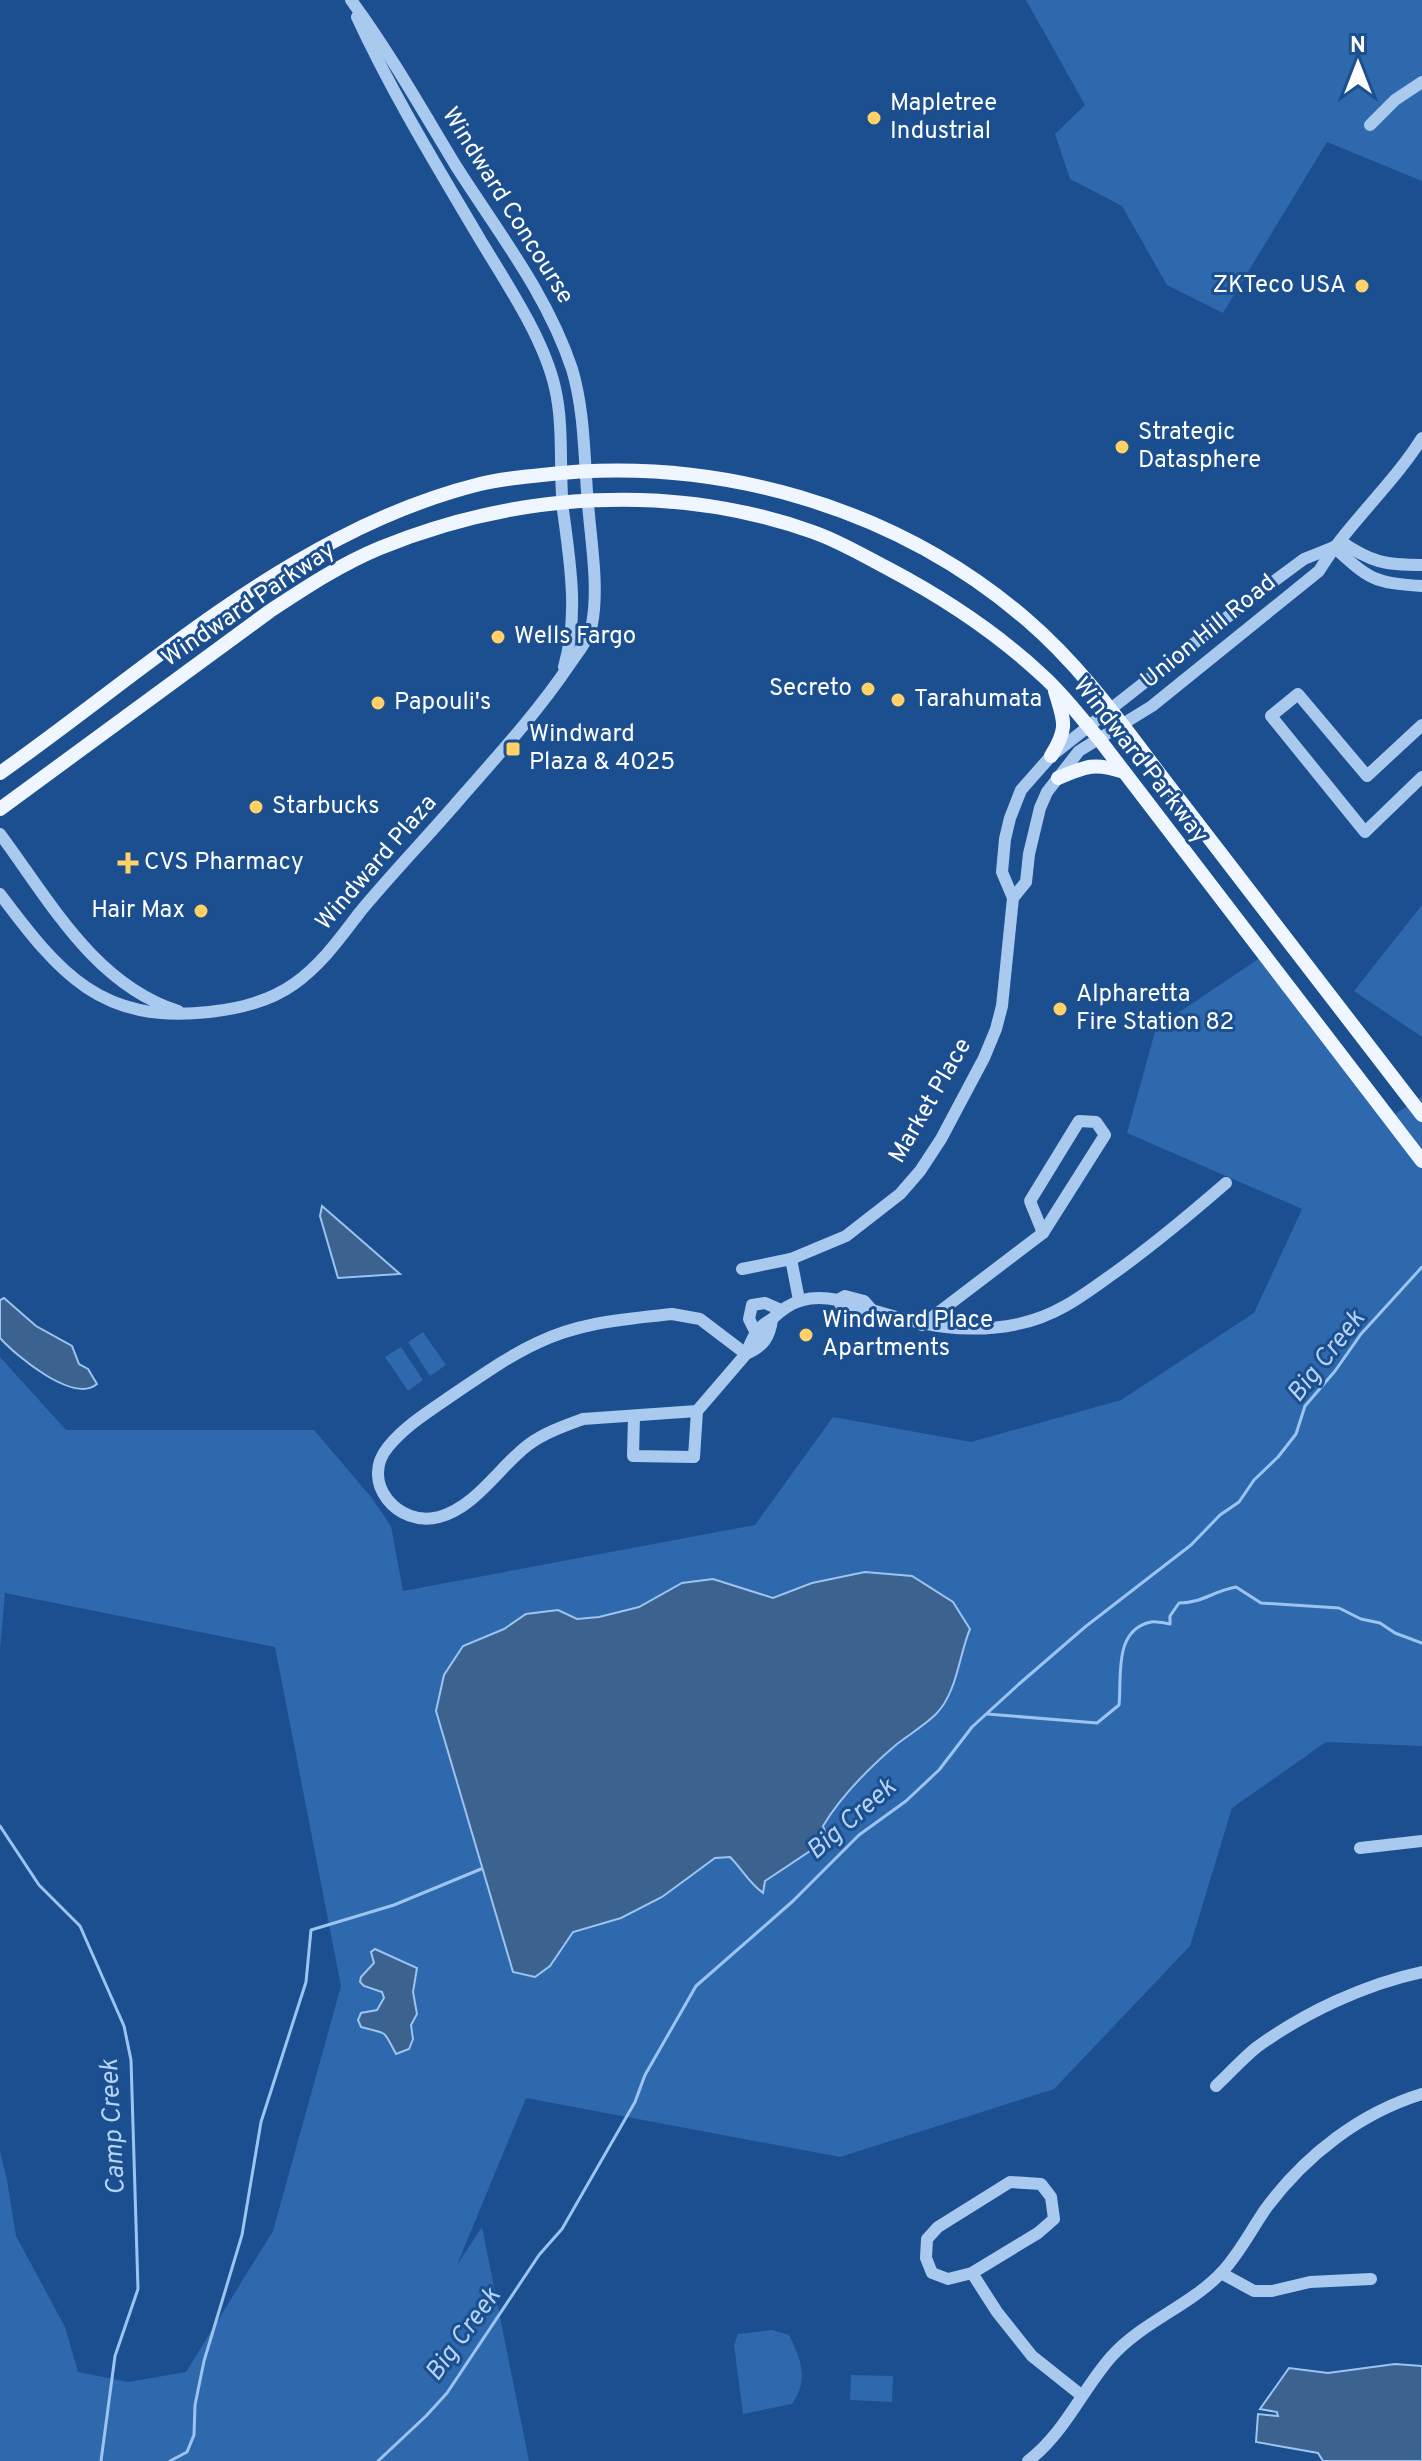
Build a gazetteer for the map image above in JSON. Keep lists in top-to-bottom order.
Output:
{
  "streets": {
    "main road": ["Windward Parkway"],
    "street": [
      "Windward Concourse",
      "Union Hill Road",
      "Windward Plaza",
      "Market Place"
    ]
  },
  "crossings": [
    ["Windward Concourse", "Windward Parkway"],
    ["Windward Concourse", "Windward Plaza"],
    ["Windward Parkway", "Union Hill Road"],
    ["Windward Parkway", "Windward Plaza"],
    ["Windward Parkway", "Market Place"],
    ["Union Hill Road", "Market Place"]
  ],
  "water": ["Big Creek", "Camp Creek"],
  "places": {
    "other": [
      "Mapletree Industrial",
      "ZKTeco USA",
      "Strategic Datasphere",
      "Wells Fargo",
      "Secreto",
      "Tarahumata",
      "Papouli's",
      "Starbucks",
      "Hair Max",
      "Alpharetta Fire Station 82",
      "Windward Place Apartments"
    ],
    "transit": ["Windward Plaza & 4025"],
    "health": ["CVS Pharmacy"]
  },
  "north": "top"
}
